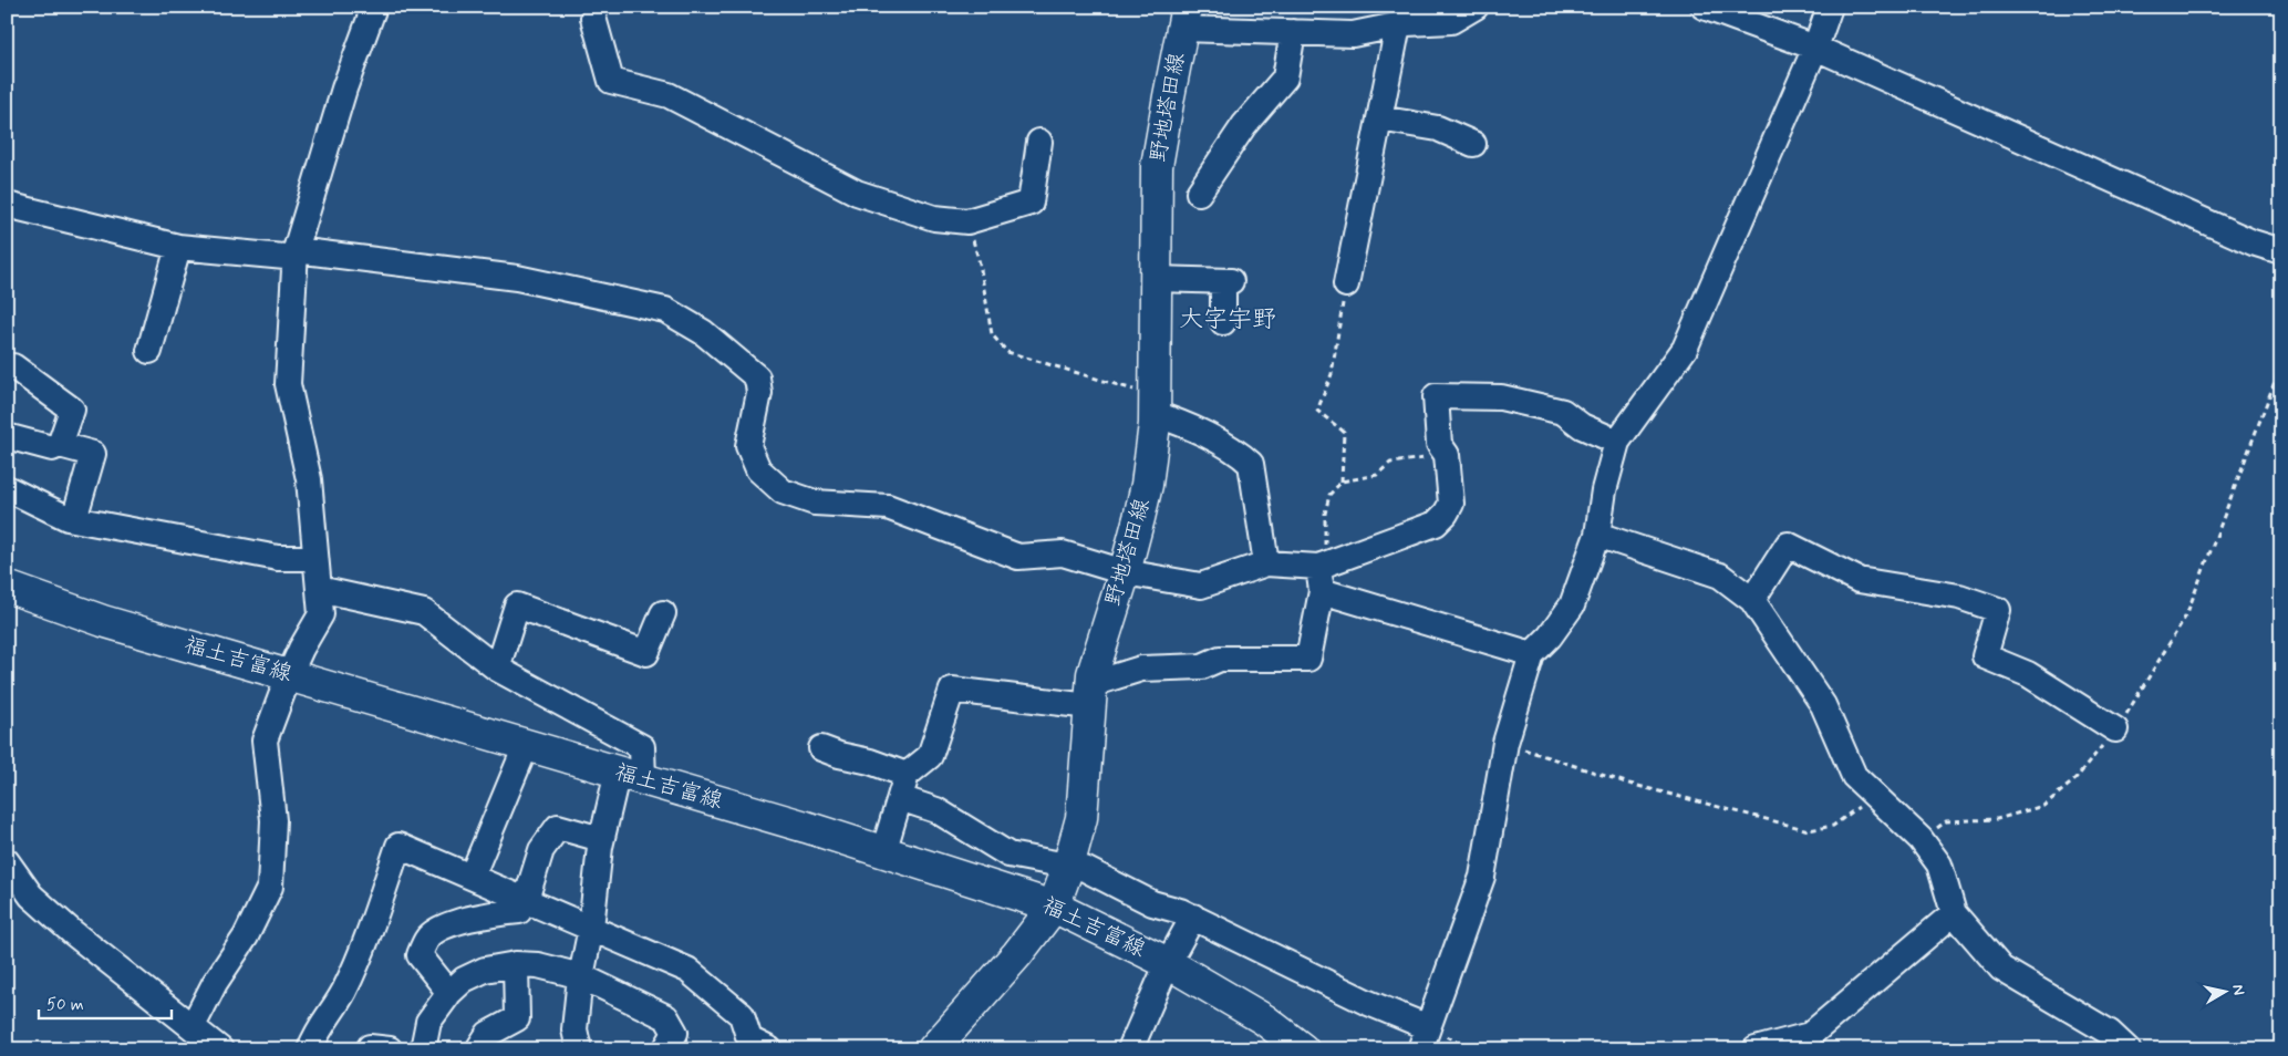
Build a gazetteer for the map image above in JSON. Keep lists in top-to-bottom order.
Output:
{
  "streets": {
    "main road": ["野地塔田線", "福土吉富線"]
  },
  "crossings": [
    ["野地塔田線", "福土吉富線"]
  ],
  "districts": ["大字宇野"],
  "scale_bar": "50 m",
  "north": "right"
}
